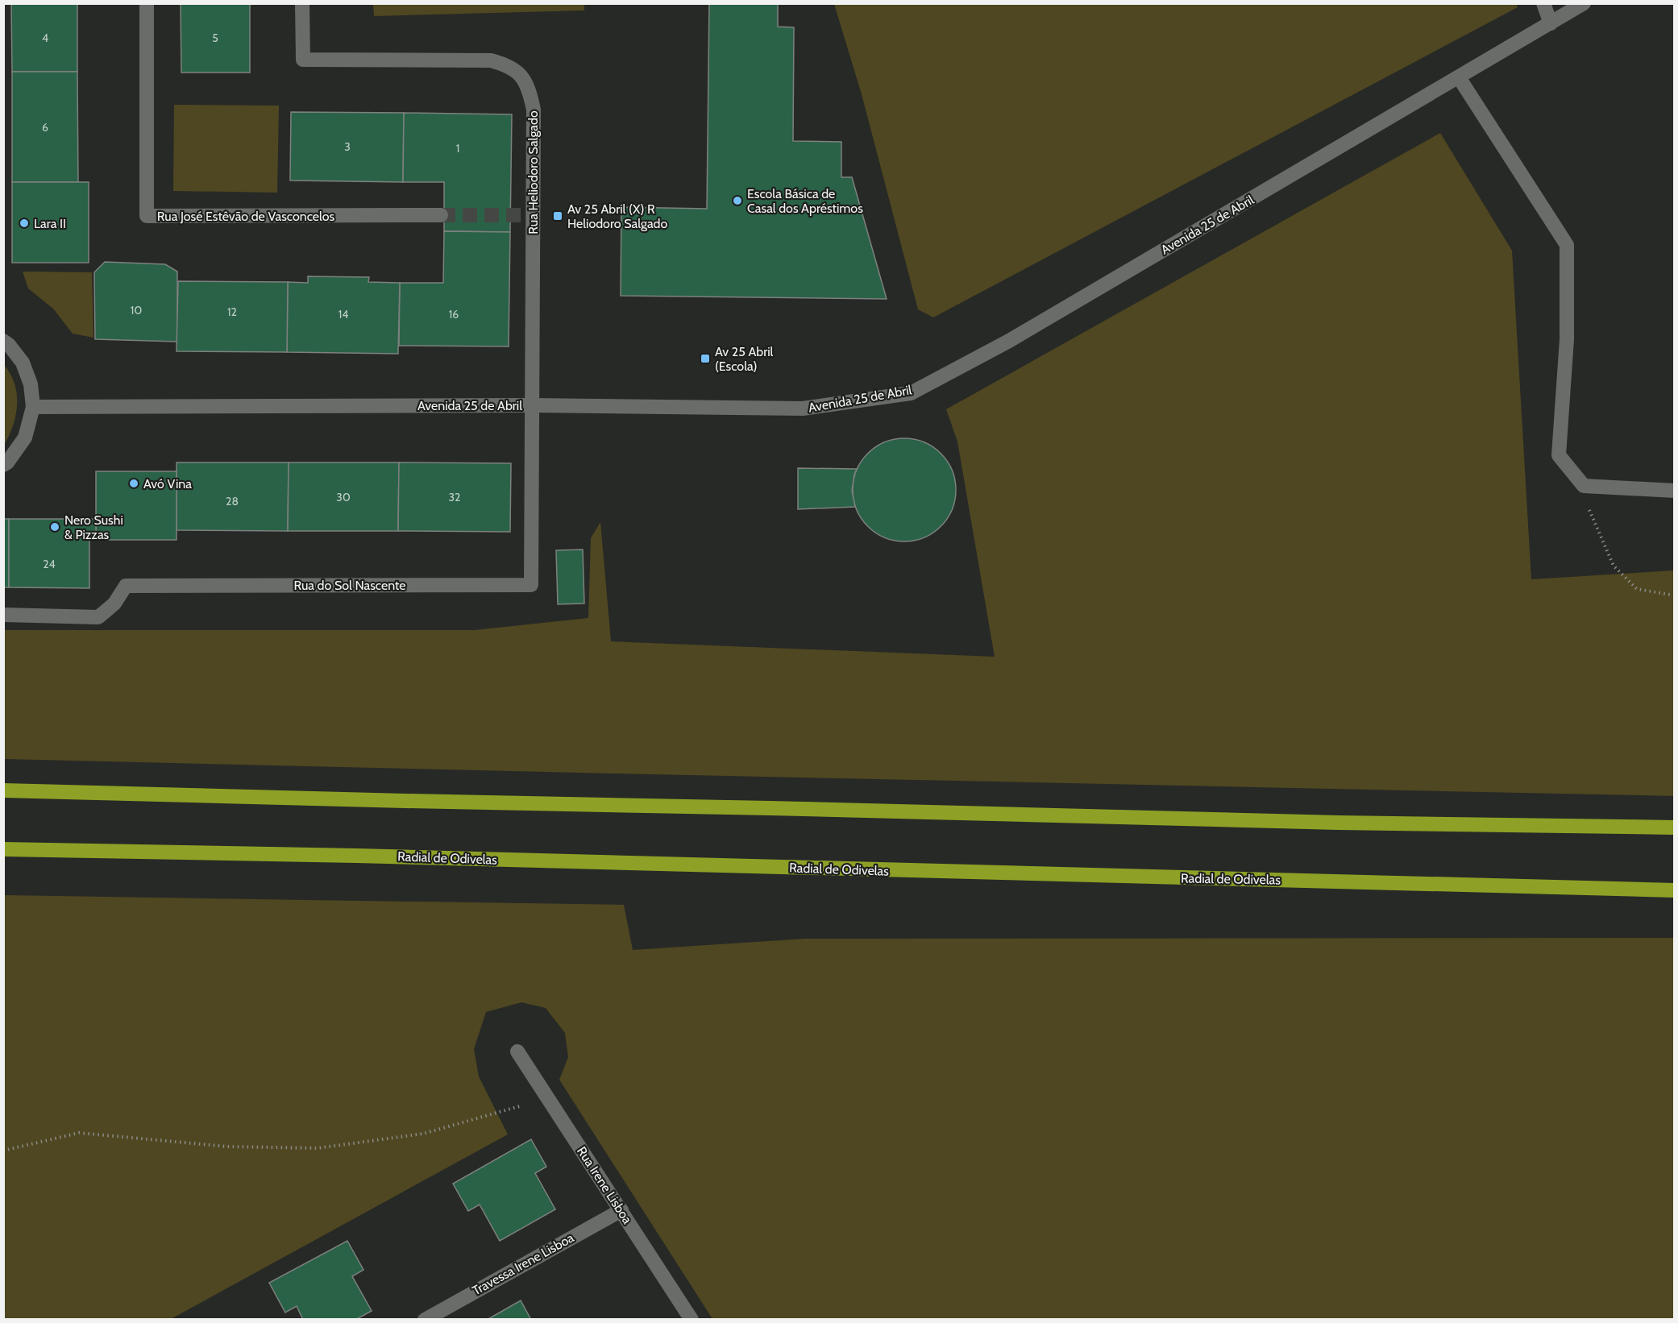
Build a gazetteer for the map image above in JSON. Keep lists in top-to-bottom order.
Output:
{
  "streets": {
    "highway": ["Radial de Odivelas"],
    "street": [
      "Rua Heliodoro Salgado",
      "Rua José Estêvão de Vasconcelos",
      "Avenida 25 de Abril",
      "Rua do Sol Nascente",
      "Rua Irene Lisboa",
      "Travessa Irene Lisboa"
    ]
  },
  "crossings": [
    ["Rua Heliodoro Salgado", "Avenida 25 de Abril"],
    ["Rua Heliodoro Salgado", "Rua do Sol Nascente"],
    ["Avenida 25 de Abril", "Rua do Sol Nascente"],
    ["Rua Irene Lisboa", "Travessa Irene Lisboa"]
  ],
  "places": {
    "other": [
      "Escola Básica de Casal dos Apréstimos",
      "Lara II",
      "Avó Vina",
      "Nero Sushi & Pizzas"
    ],
    "transit": ["Av 25 Abril (X) R Heliodoro Salgado", "Av 25 Abril (Escola)"]
  },
  "house_numbers": [
    "4",
    "5",
    "6",
    "3",
    "1",
    "10",
    "12",
    "14",
    "16",
    "30",
    "32",
    "28",
    "24"
  ]
}
